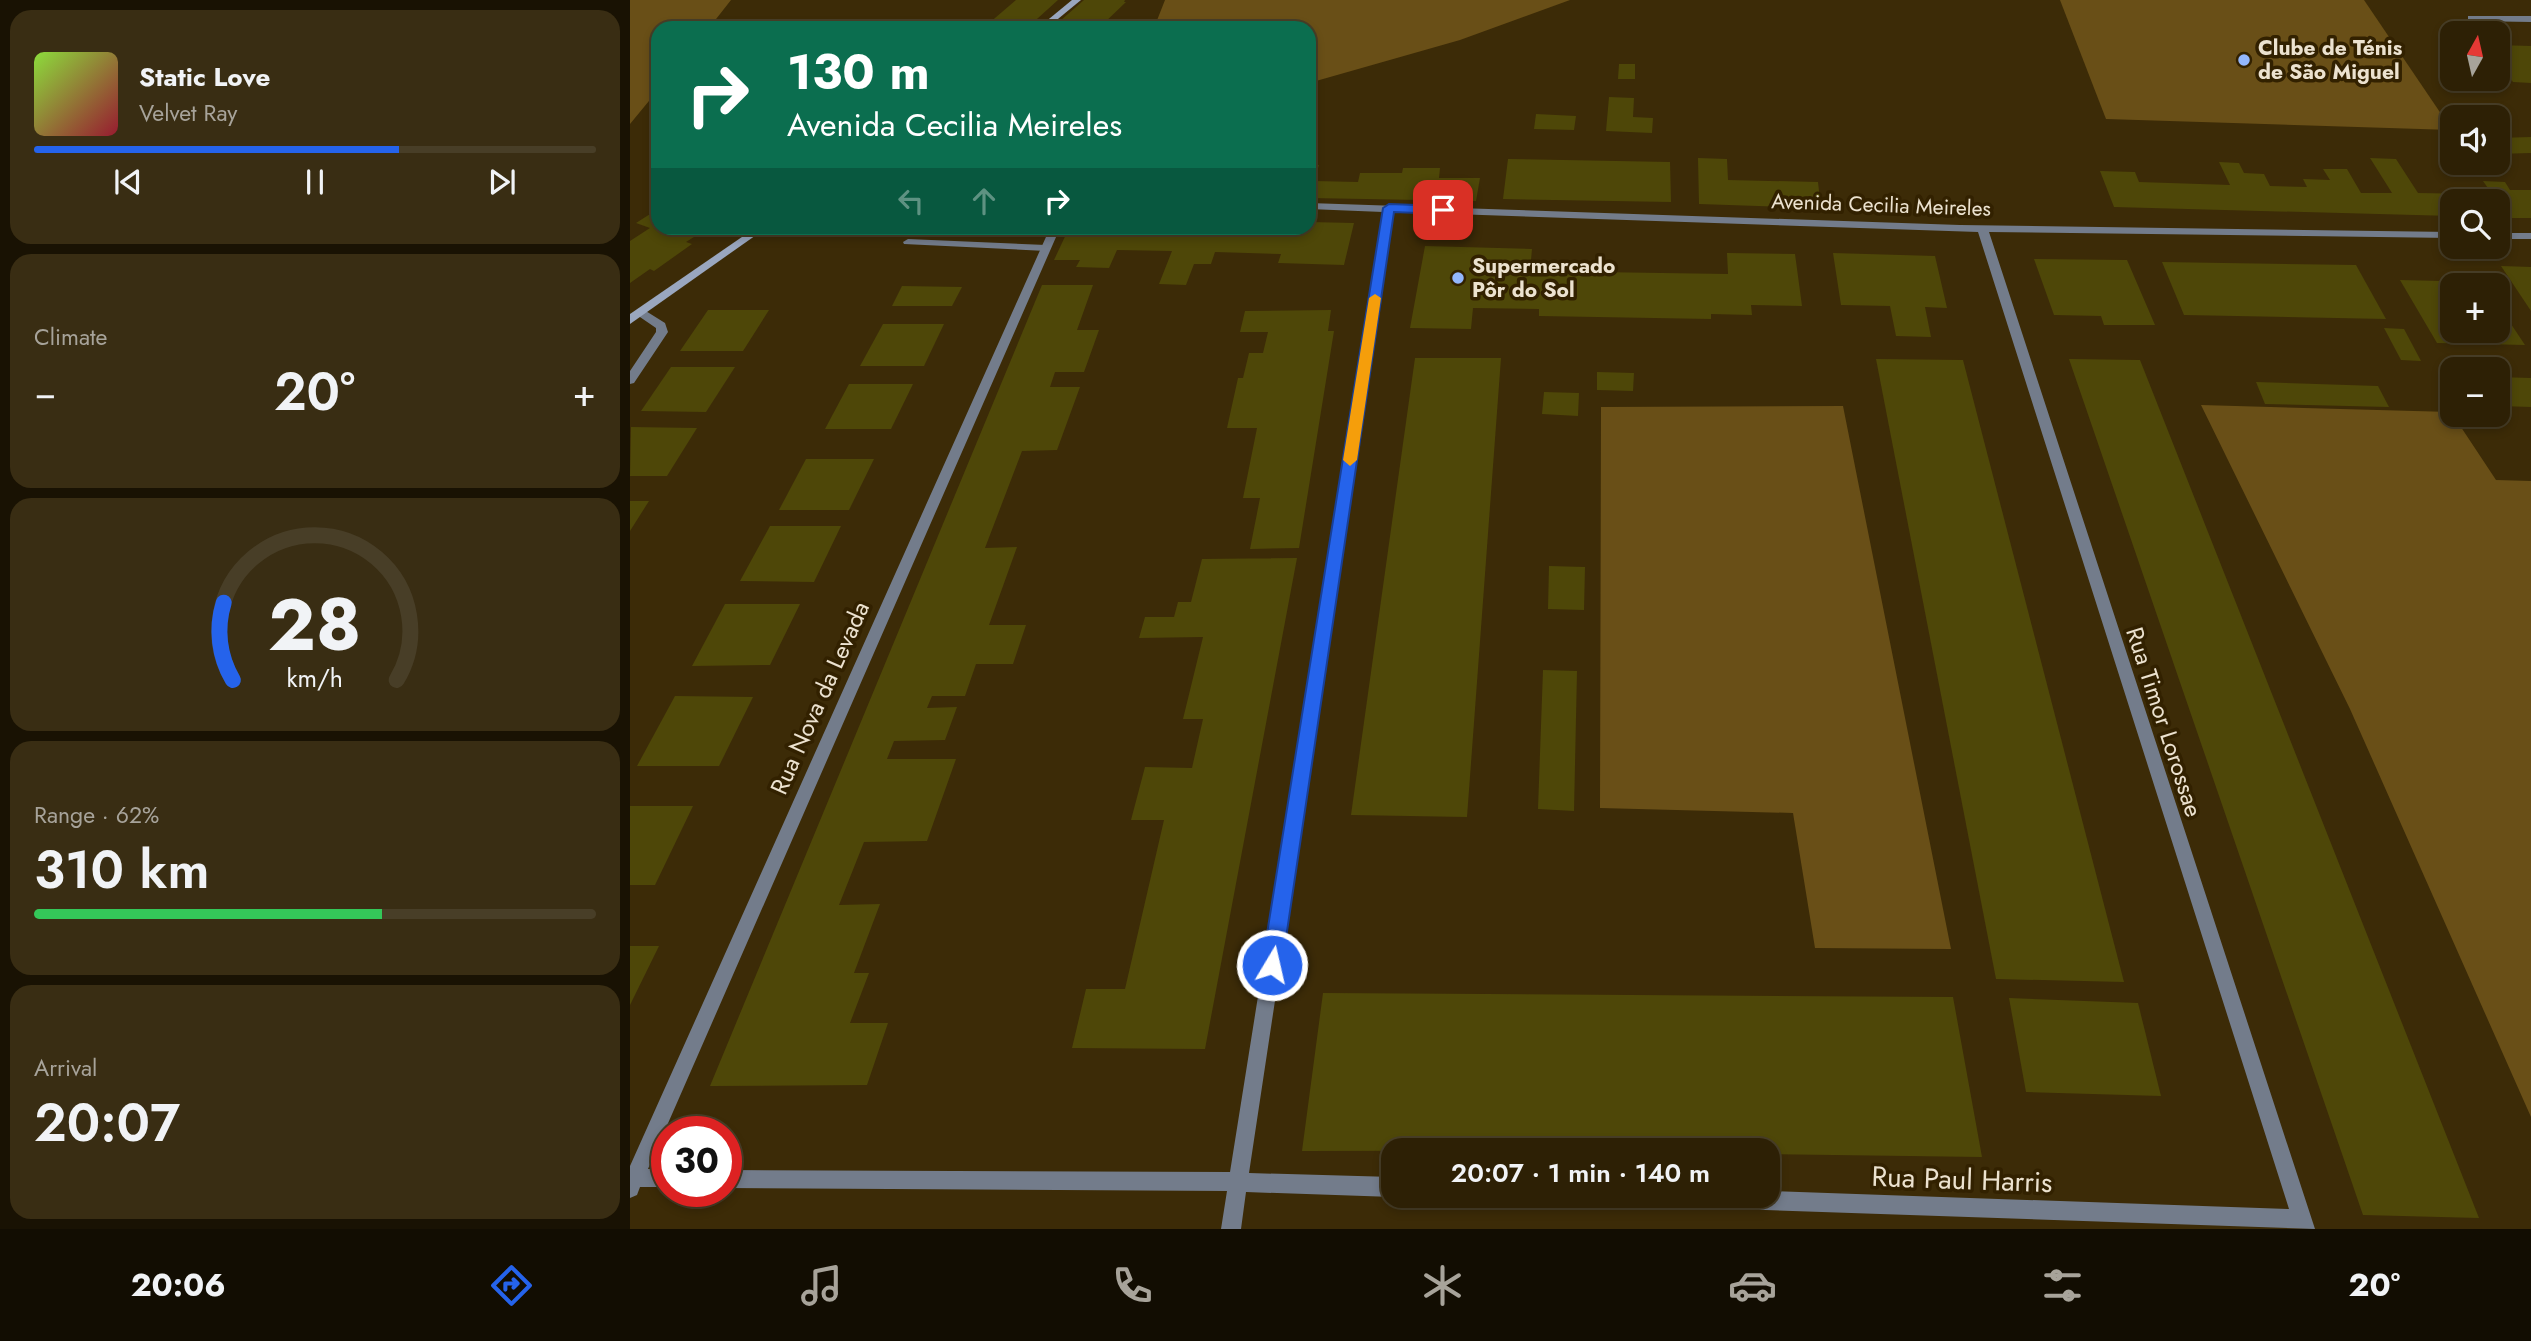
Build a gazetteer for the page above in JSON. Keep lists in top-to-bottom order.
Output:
{
  "streets": {
    "street": [
      "Avenida Cecilia Meireles",
      "Rua Nova da Levada",
      "Rua Timor Lorossae",
      "Rua Paul Harris"
    ]
  },
  "crossings": [
    ["Avenida Cecilia Meireles", "Rua Timor Lorossae"],
    ["Rua Timor Lorossae", "Rua Paul Harris"]
  ],
  "places": ["Clube de Ténis de São Miguel", "Supermercado Pôr do Sol"],
  "north": "top",
  "page": {
    "map_buttons": ["+", "−"],
    "turn": ["130 m", "Avenida Cecilia Meireles"],
    "song": ["Static Love", "Velvet Ray"],
    "tile": [
      "Climate",
      ["Range · 62%", "310 km"],
      ["Arrival", "20:07"]
    ],
    "heat": ["−", "20°", "+"],
    "limit": "30",
    "trip": "20:07 · 1 min · 140 m",
    "tabs": ["20:06", "20°"],
    "gauge": ["28", "km/h"]
  }
}
